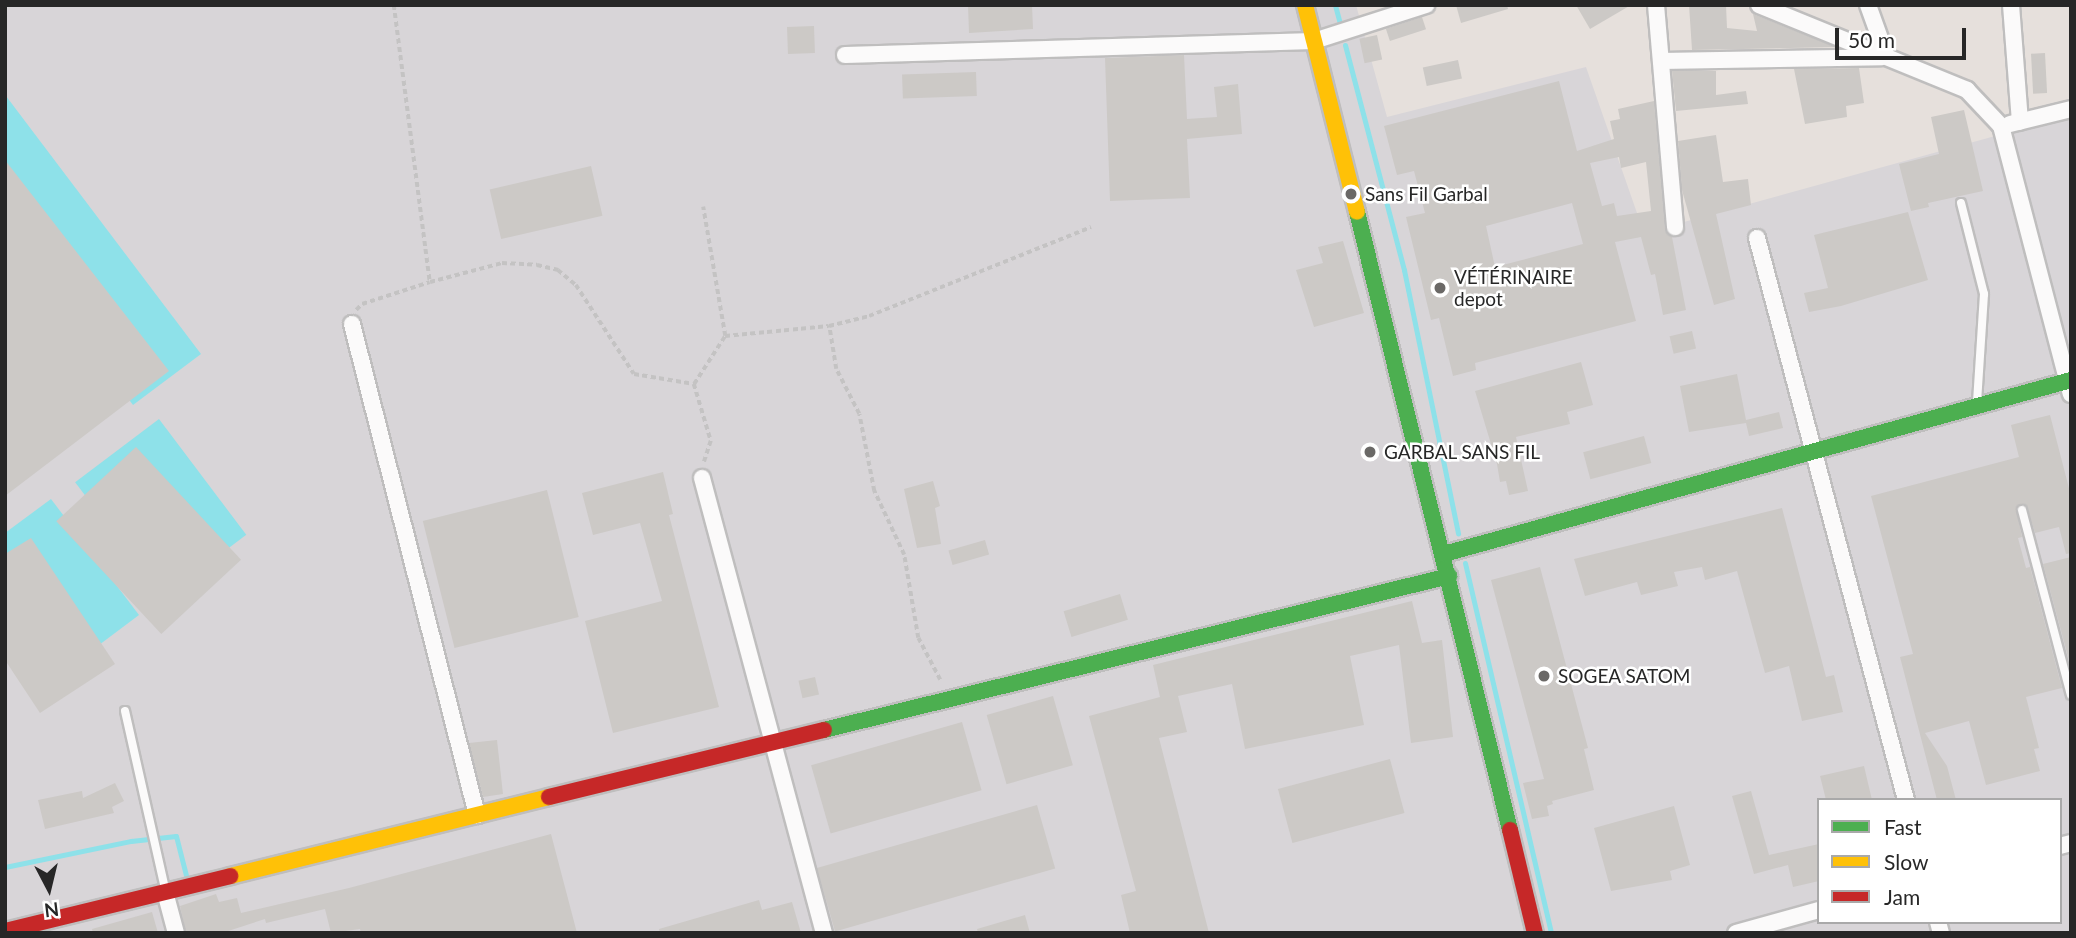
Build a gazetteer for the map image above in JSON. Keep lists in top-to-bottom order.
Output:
{
  "places": [
    "Sans Fil Garbal",
    "VÉTÉRINAIRE depot",
    "GARBAL SANS FIL",
    "SOGEA SATOM"
  ],
  "legend": ["Fast", "Slow", "Jam"],
  "scale_bar": "50 m",
  "north": "bottom"
}
